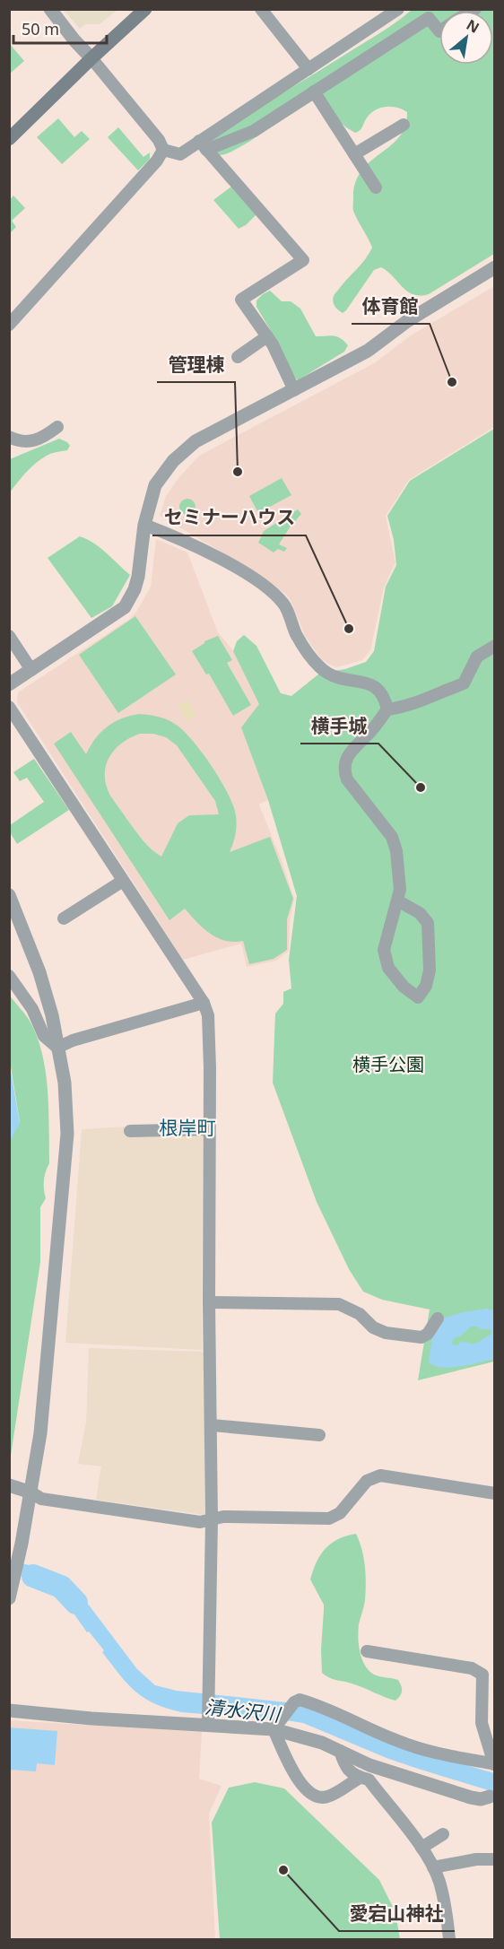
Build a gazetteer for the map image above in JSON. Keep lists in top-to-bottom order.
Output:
{
  "districts": ["根岸町"],
  "water": ["清水沢川"],
  "parks": ["横手公園"],
  "places": [
    "体育館",
    "管理棟",
    "セミナーハウス",
    "横手城",
    "愛宕山神社"
  ],
  "scale_bar": "50 m",
  "north": "top right"
}
